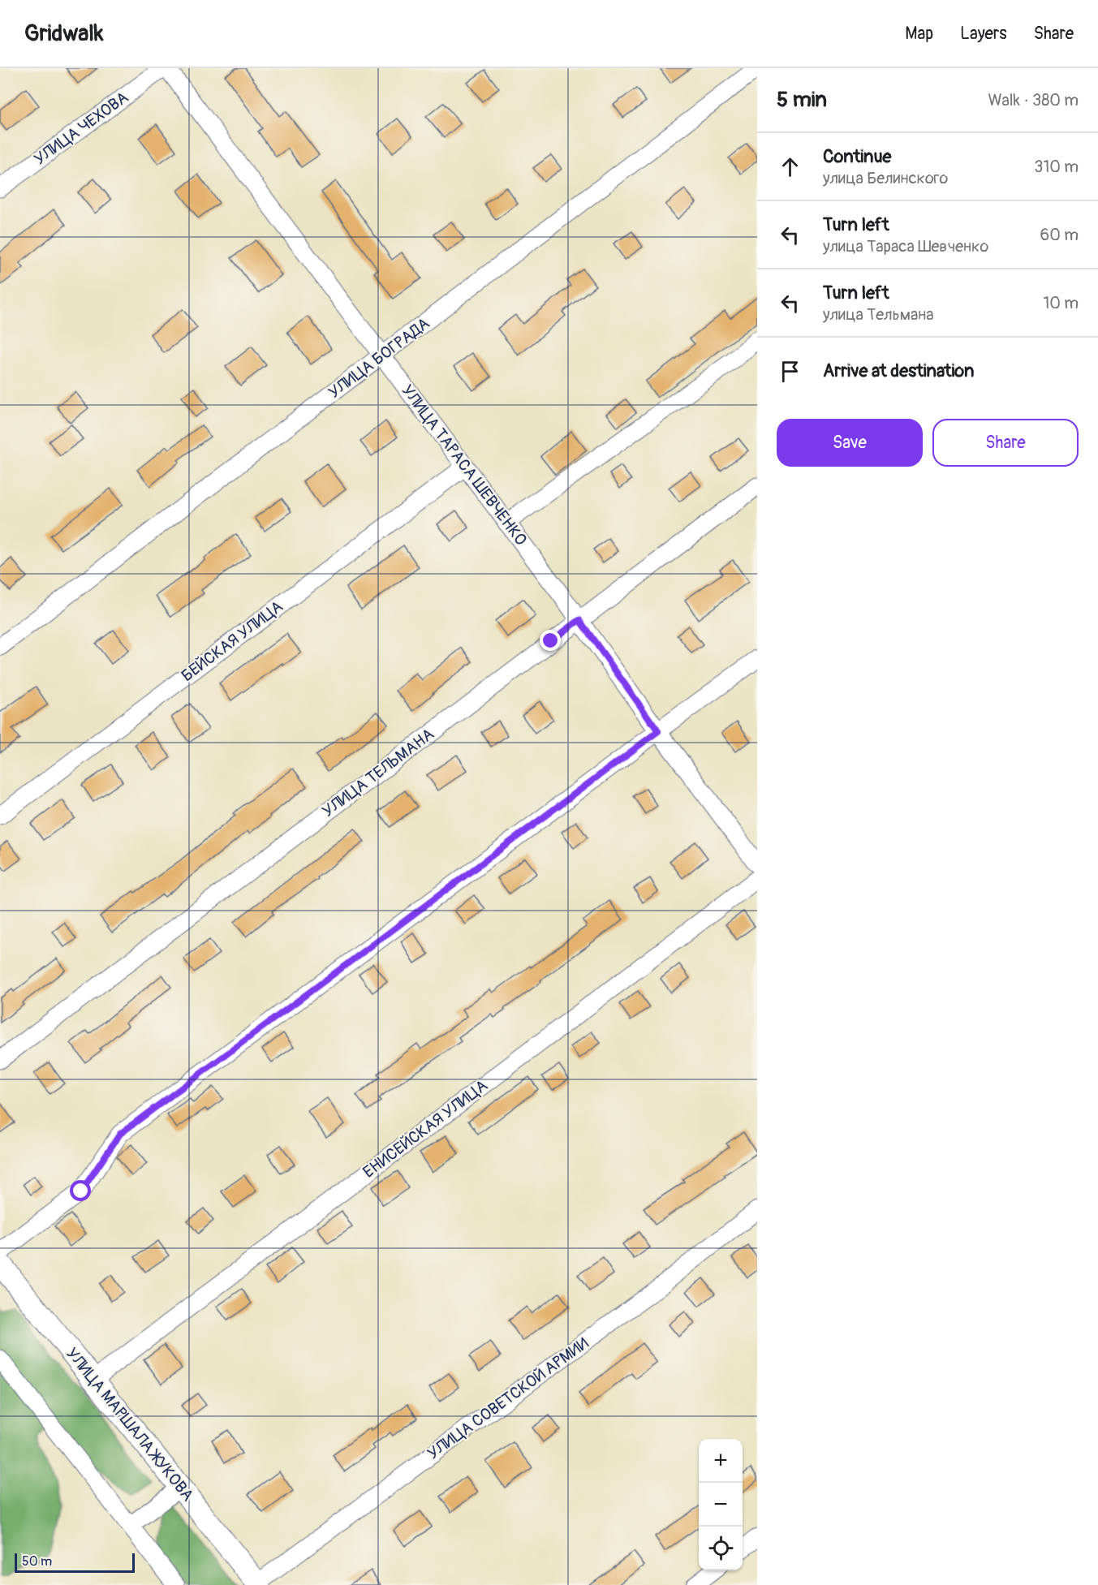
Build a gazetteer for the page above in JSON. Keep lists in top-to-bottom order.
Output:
{
  "streets": {
    "main road": ["УЛИЦА МАРШАЛА ЖУКОВА"],
    "street": [
      "УЛИЦА ЧЕХОВА",
      "УЛИЦА БОГРАДА",
      "УЛИЦА ТАРАСА ШЕВЧЕНКО",
      "БЕЙСКАЯ УЛИЦА",
      "УЛИЦА ТЕЛЬМАНА",
      "ЕНИСЕЙСКАЯ УЛИЦА",
      "УЛИЦА СОВЕТСКОЙ АРМИИ"
    ]
  },
  "crossings": [
    ["УЛИЦА БОГРАДА", "УЛИЦА ТАРАСА ШЕВЧЕНКО"],
    ["УЛИЦА ТАРАСА ШЕВЧЕНКО", "БЕЙСКАЯ УЛИЦА"],
    ["УЛИЦА ТАРАСА ШЕВЧЕНКО", "УЛИЦА ТЕЛЬМАНА"],
    ["ЕНИСЕЙСКАЯ УЛИЦА", "УЛИЦА МАРШАЛА ЖУКОВА"],
    ["УЛИЦА СОВЕТСКОЙ АРМИИ", "УЛИЦА МАРШАЛА ЖУКОВА"]
  ],
  "scale_bar": "50 m",
  "page": {
    "header": "Gridwalk",
    "nav": ["Map", "Layers", "Share"],
    "heading": ["5 min", "Walk · 380 m"],
    "list": [
      ["Continue", "улица Белинского", "310 m"],
      ["Turn left", "улица Тараса Шевченко", "60 m"],
      ["Turn left", "улица Тельмана", "10 m"],
      "Arrive at destination"
    ],
    "buttons": ["Save", "Share"],
    "map_buttons": ["+", "−"],
    "scale": "50 m"
  }
}
